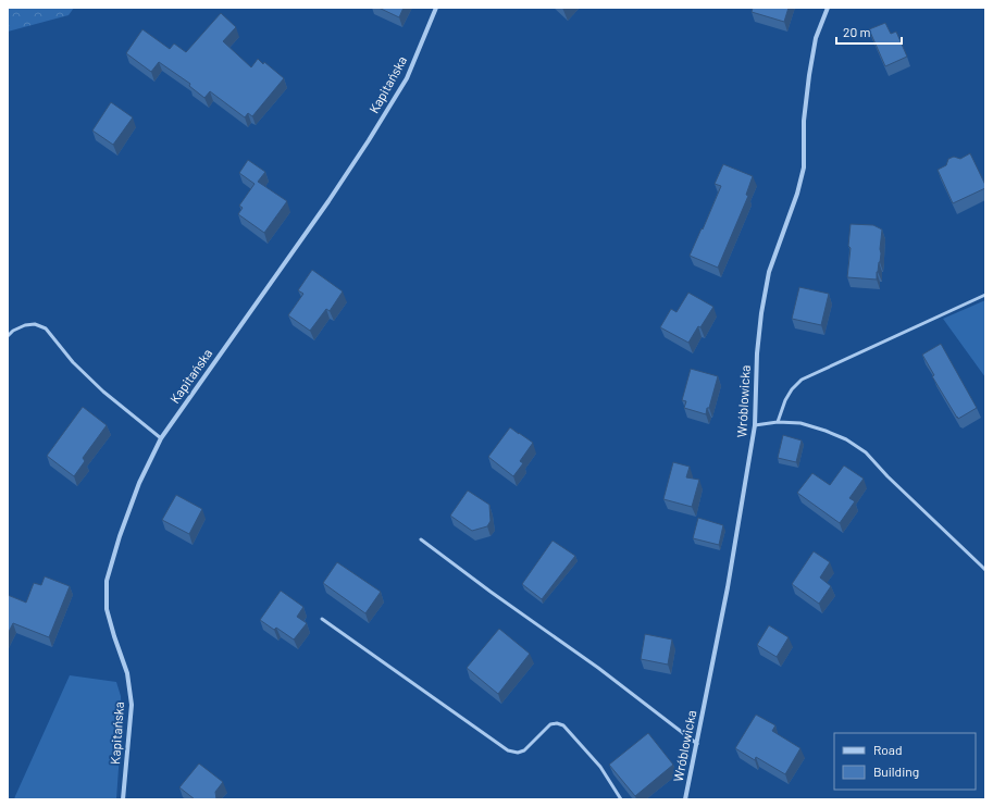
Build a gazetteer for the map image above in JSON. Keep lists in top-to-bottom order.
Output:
{
  "streets": {
    "street": ["Kapitańska", "Wróblowicka"]
  },
  "legend": ["Road", "Building"],
  "scale_bar": "20 m"
}
